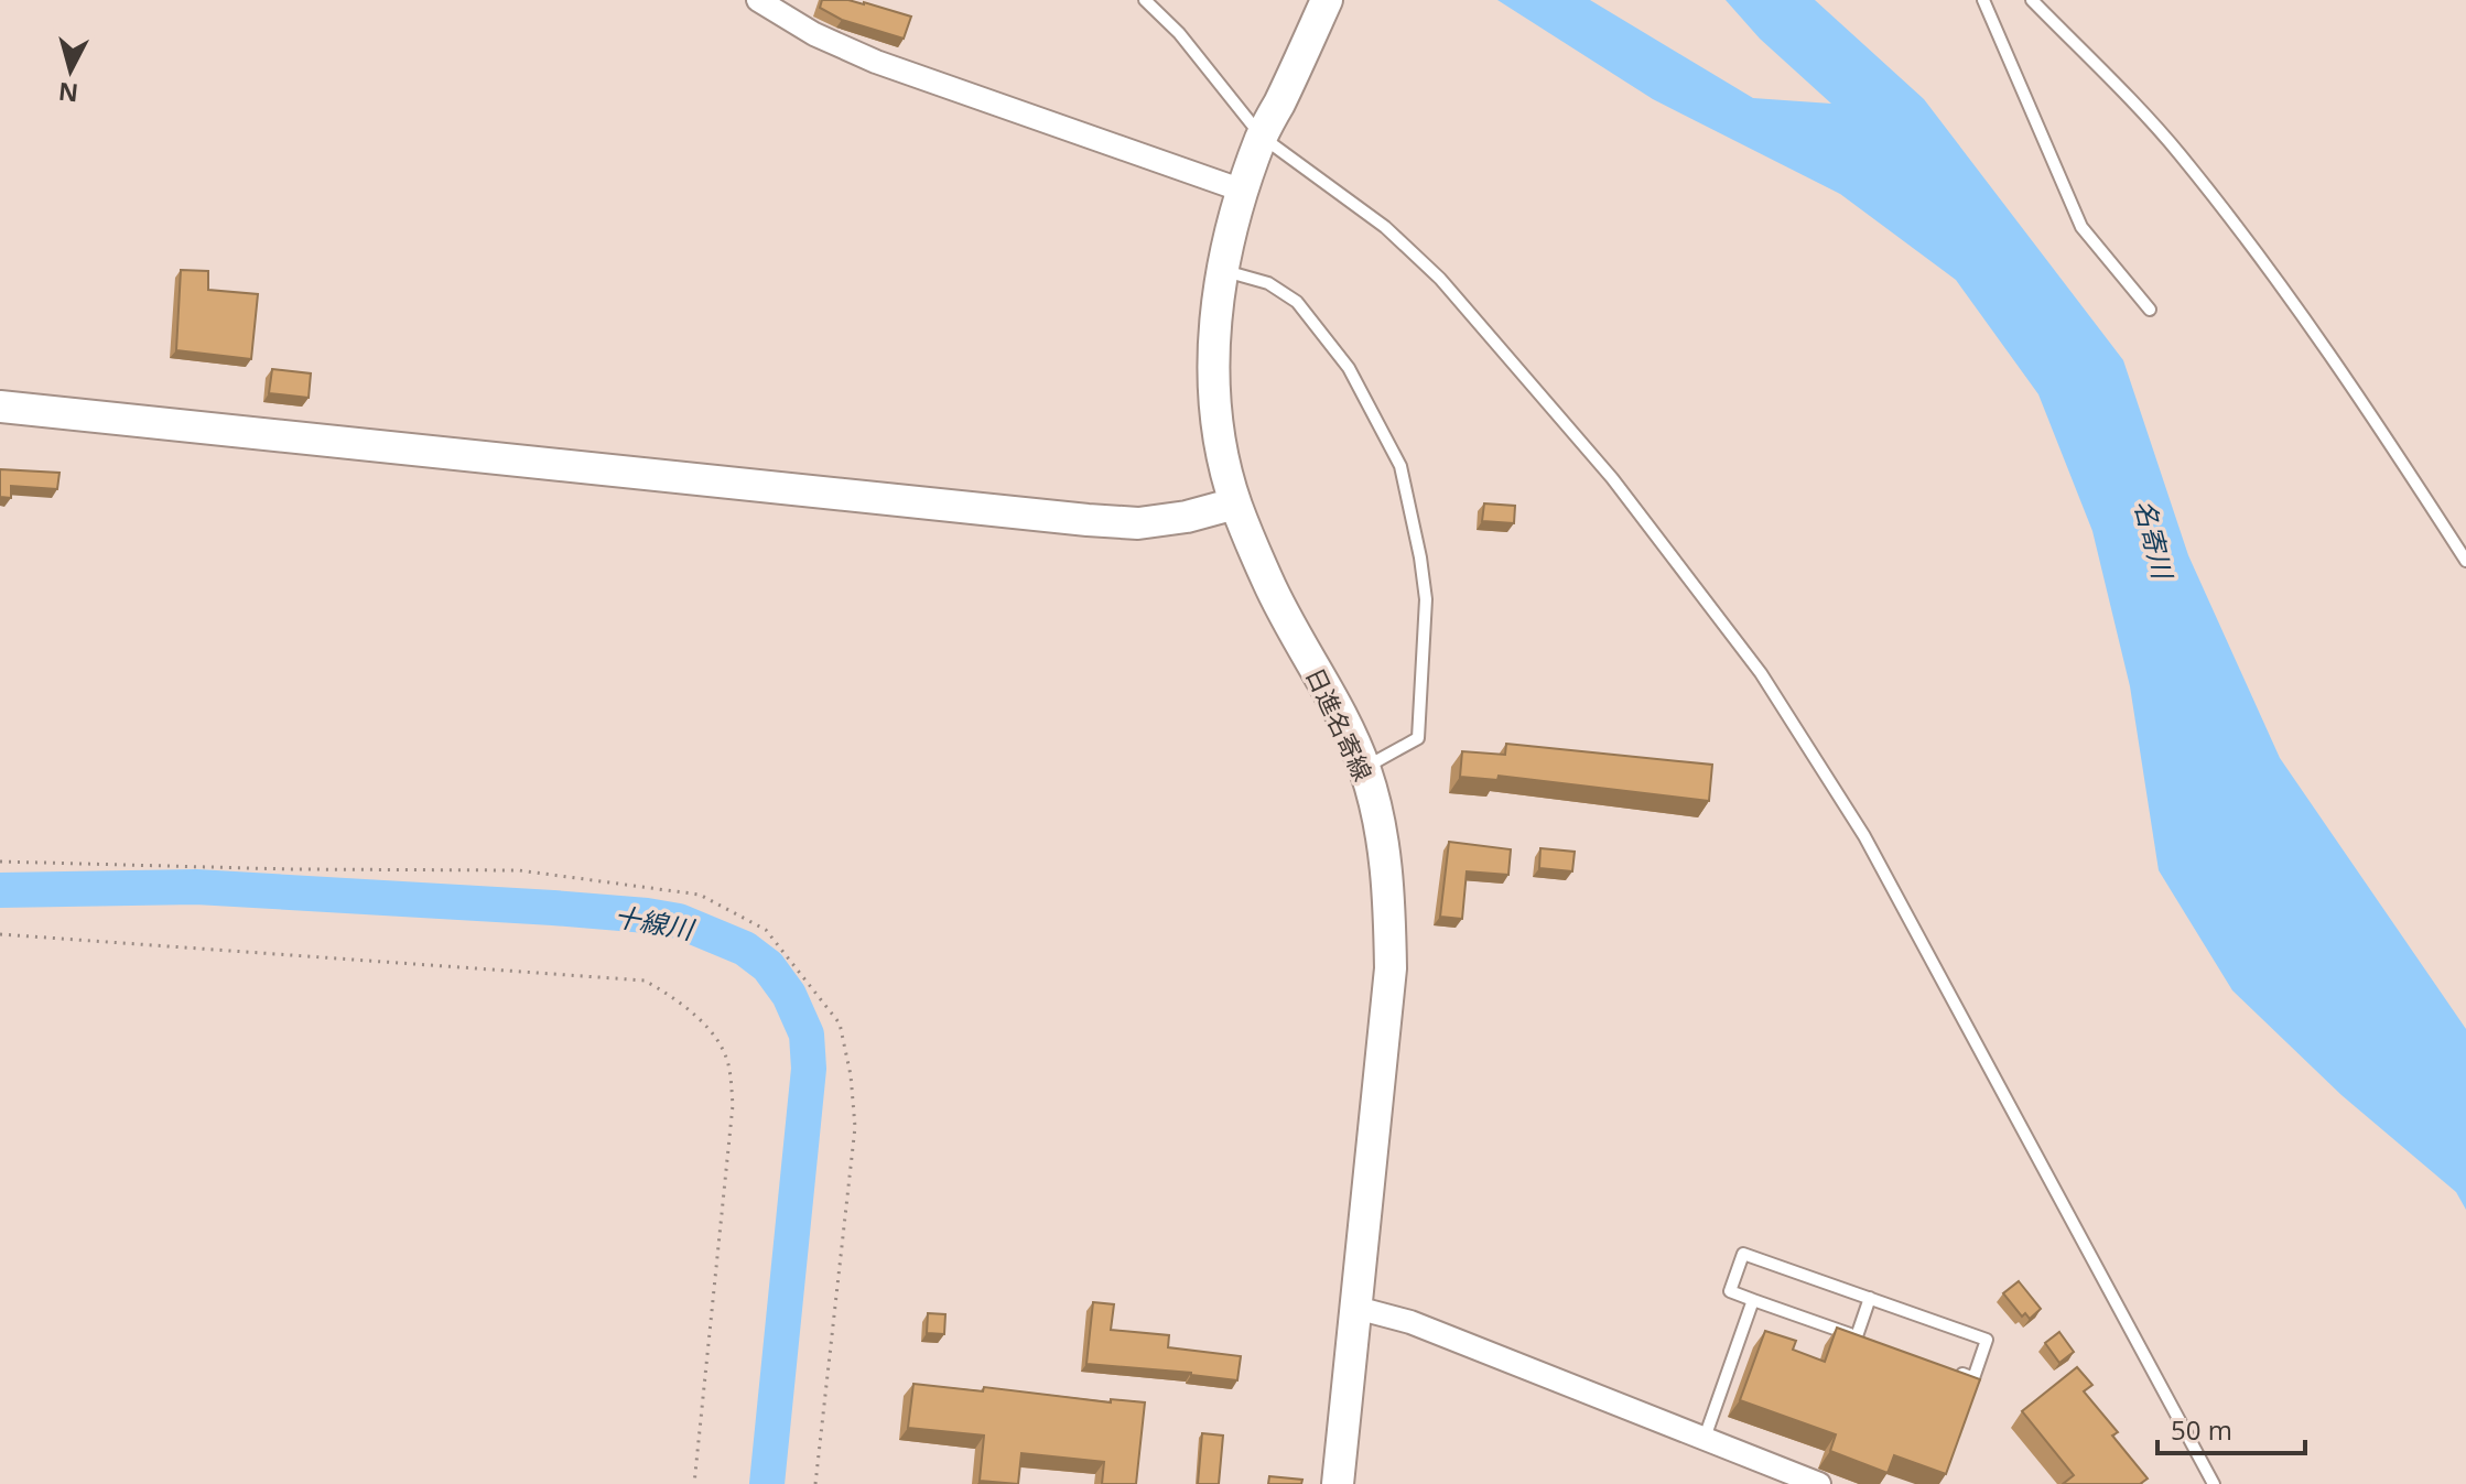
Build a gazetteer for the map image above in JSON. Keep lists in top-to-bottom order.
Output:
{
  "streets": {
    "main road": ["日進名寄線"]
  },
  "water": ["名寄川", "十線川"],
  "scale_bar": "50 m",
  "north": "bottom"
}
